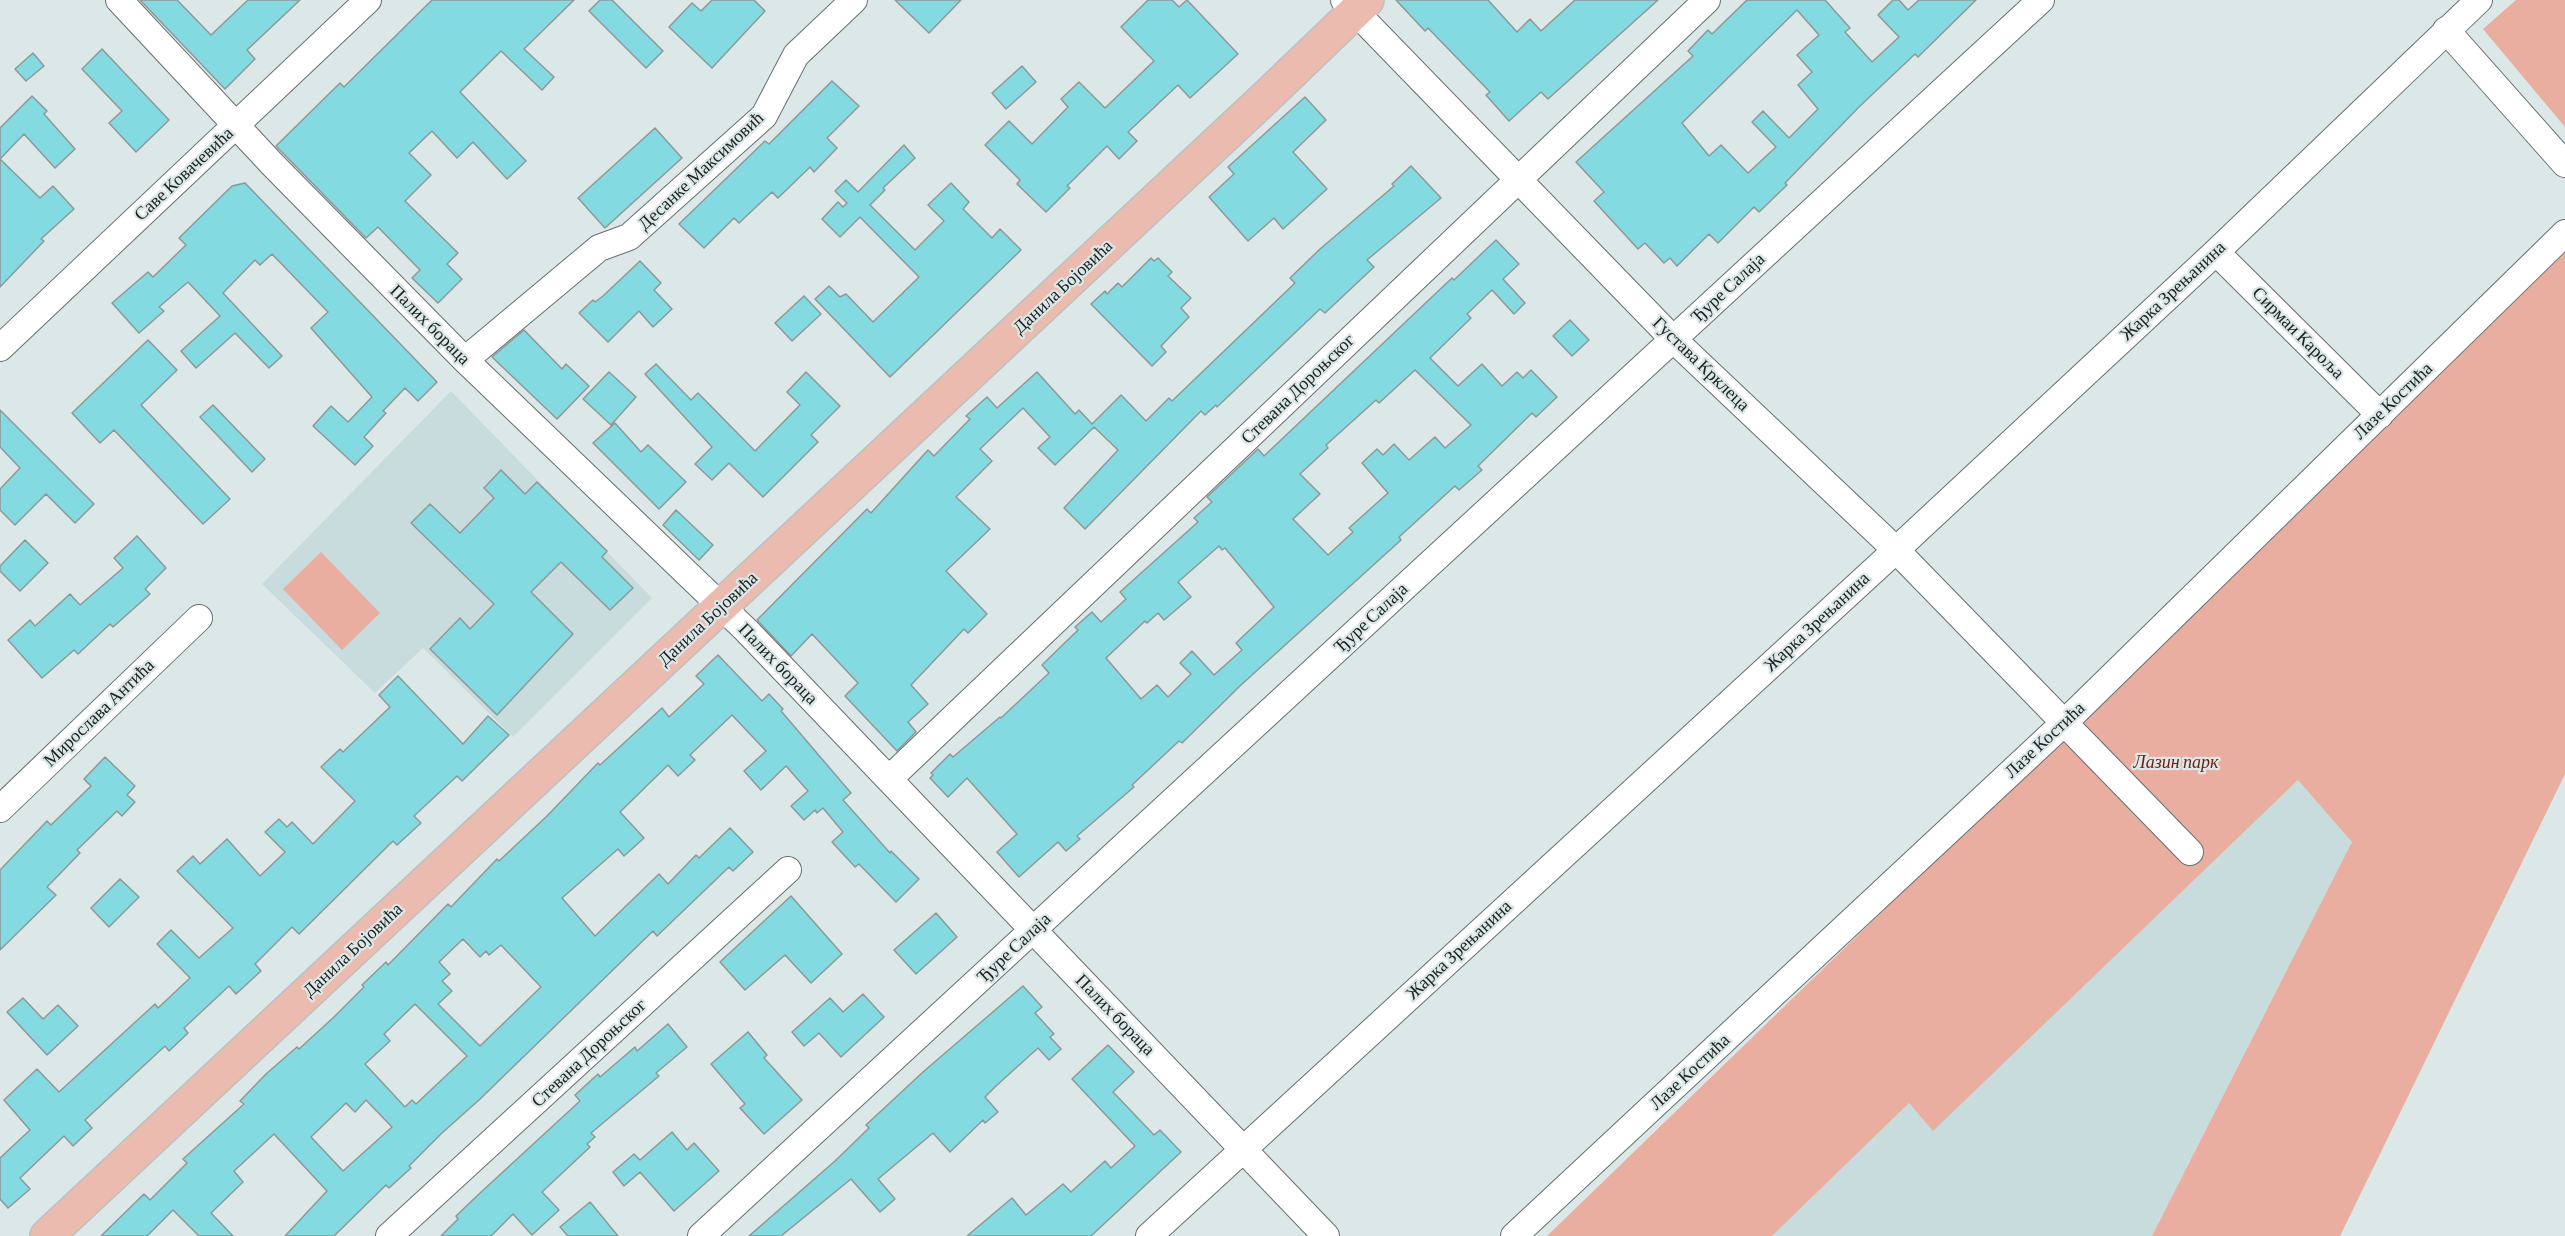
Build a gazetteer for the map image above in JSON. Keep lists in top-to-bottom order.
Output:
{
  "streets": {
    "main road": ["Данила Бојовића"],
    "street": [
      "Десанке Максимовић",
      "Саве Ковачевића",
      "Ђуре Салаја",
      "Жарка Зрењанина",
      "Палих бораца",
      "Сирмаи Кароља",
      "Густава Крклеца",
      "Стевана Дороњског",
      "Лазе Костића",
      "Мирослава Антића"
    ]
  },
  "crossings": [
    ["Десанке Максимовић", "Палих бораца"],
    ["Саве Ковачевића", "Палих бораца"],
    ["Данила Бојовића", "Палих бораца"],
    ["Данила Бојовића", "Густава Крклеца"],
    ["Ђуре Салаја", "Палих бораца"],
    ["Ђуре Салаја", "Густава Крклеца"],
    ["Жарка Зрењанина", "Палих бораца"],
    ["Жарка Зрењанина", "Сирмаи Кароља"],
    ["Жарка Зрењанина", "Густава Крклеца"],
    ["Палих бораца", "Стевана Дороњског"],
    ["Сирмаи Кароља", "Лазе Костића"],
    ["Густава Крклеца", "Стевана Дороњског"],
    ["Густава Крклеца", "Лазе Костића"]
  ],
  "parks": ["Лазин парк"]
}
